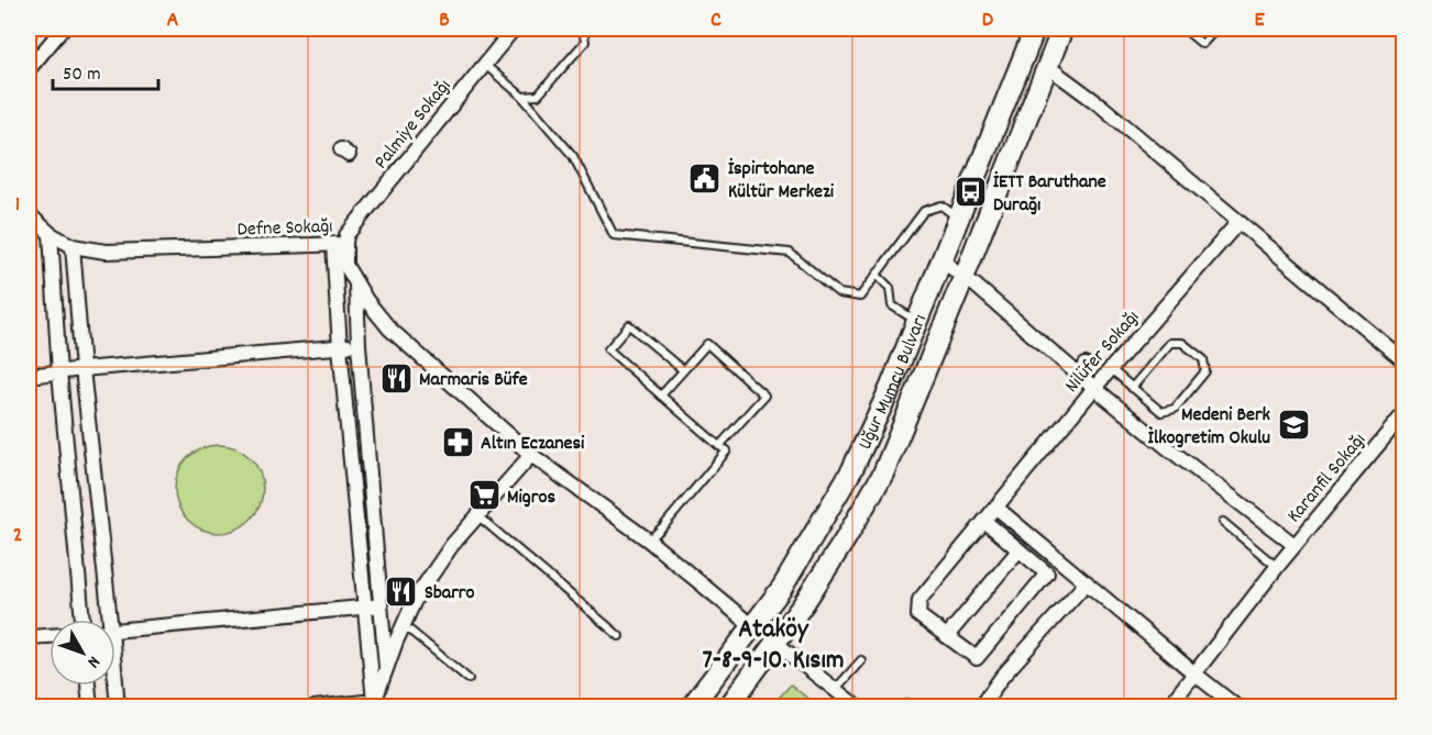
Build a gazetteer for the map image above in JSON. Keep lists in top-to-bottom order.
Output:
{
  "streets": {
    "main road": ["Uğur Mumcu Bulvarı"],
    "street": [
      "Palmiye Sokağı",
      "Defne Sokağı",
      "Nilüfer Sokağı",
      "Karanfil Sokağı"
    ]
  },
  "crossings": [
    ["Palmiye Sokağı", "Defne Sokağı"],
    ["Defne Sokağı", "Uğur Mumcu Bulvarı"]
  ],
  "districts": ["Ataköy 7-8-9-10. Kısım"],
  "places": {
    "public building": ["İspirtohane Kültür Merkezi"],
    "bus stop": ["İETT Baruthane Durağı"],
    "restaurant": ["Marmaris Büfe", "Sbarro"],
    "school or university": ["Medeni Berk İlkogretim Okulu"],
    "pharmacy": ["Altın Eczanesi"],
    "supermarket": ["Migros"]
  },
  "scale_bar": "50 m",
  "north": "bottom right",
  "grid": {
    "columns": [
      "A",
      "B",
      "C",
      "D",
      "E"
    ],
    "rows": ["1", "2"]
  }
}
